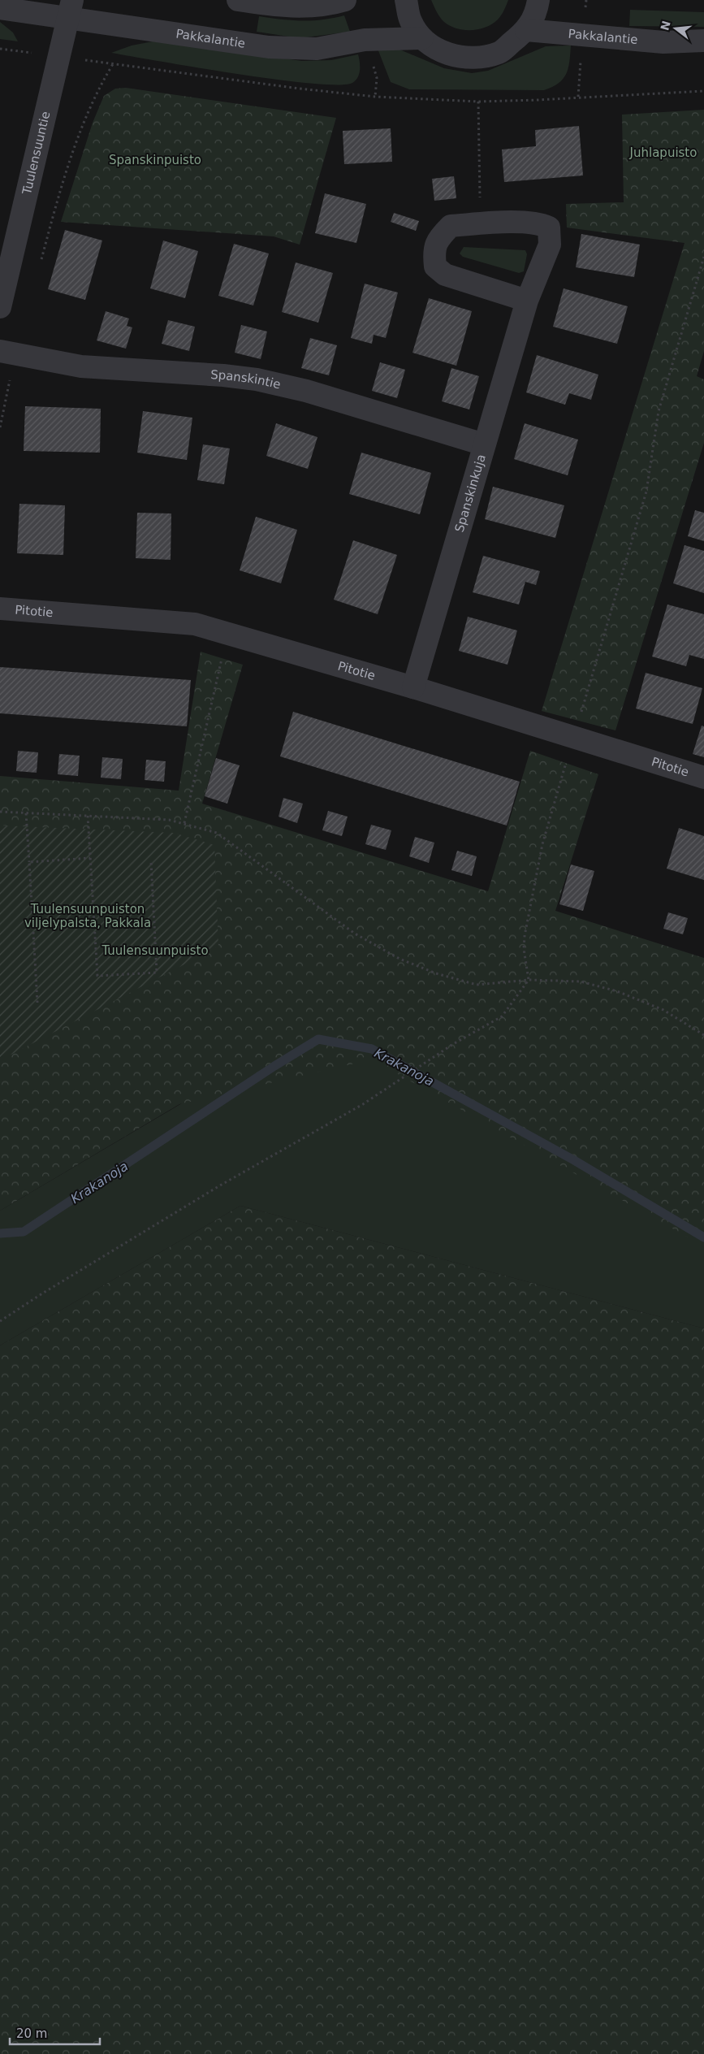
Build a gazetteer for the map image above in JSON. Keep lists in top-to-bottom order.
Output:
{
  "streets": {
    "street": [
      "Pakkalantie",
      "Tuulensuuntie",
      "Spanskintie",
      "Spanskinkuja",
      "Pitotie"
    ]
  },
  "crossings": [
    ["Pakkalantie", "Tuulensuuntie"],
    ["Spanskintie", "Spanskinkuja"],
    ["Spanskinkuja", "Pitotie"]
  ],
  "water": ["Krakanoja"],
  "parks": [
    "Juhlapuisto",
    "Spanskinpuisto",
    "Tuulensuunpuiston viljelypalsta, Pakkala",
    "Tuulensuunpuisto"
  ],
  "scale_bar": "20 m",
  "north": "left"
}
